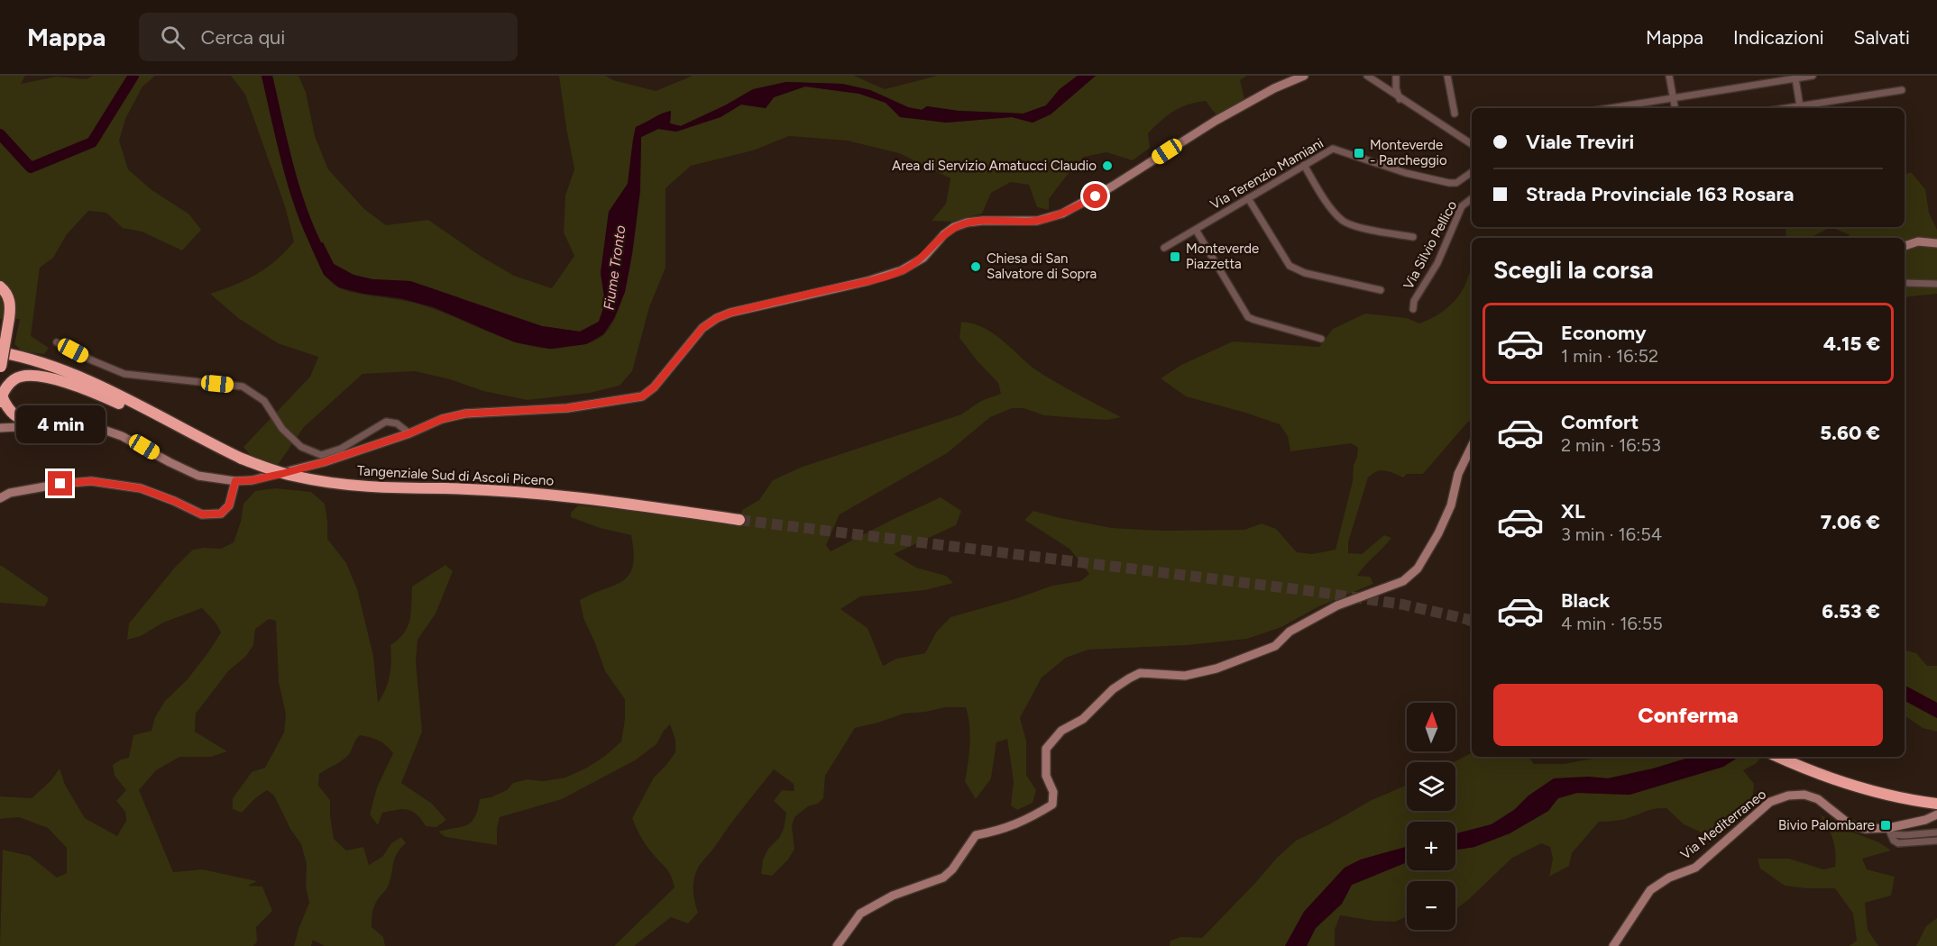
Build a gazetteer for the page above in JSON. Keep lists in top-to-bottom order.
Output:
{
  "streets": {
    "highway": ["Tangenziale Sud di Ascoli Piceno"],
    "street": ["Via Terenzio Mamiani", "Via Silvio Pellico", "Via Mediterraneo"]
  },
  "water": ["Fiume Tronto"],
  "places": {
    "transit": ["Monteverde - Parcheggio", "Monteverde Piazzetta", "Bivio Palombare"],
    "other": ["Area di Servizio Amatucci Claudio", "Chiesa di San Salvatore di Sopra"]
  },
  "north": "top",
  "page": {
    "header": "Mappa",
    "search": "Cerca qui",
    "nav": ["Mappa", "Indicazioni", "Salvati"],
    "banner": ["Viale Treviri", "Strada Provinciale 163 Rosara"],
    "heading": "Scegli la corsa",
    "list": [
      {
        "name": "Economy",
        "note": "1 min · 16:52",
        "value": "4.15 €"
      },
      {
        "name": "Comfort",
        "note": "2 min · 16:53",
        "value": "5.60 €"
      },
      {
        "name": "XL",
        "note": "3 min · 16:54",
        "value": "7.06 €"
      },
      {
        "name": "Black",
        "note": "4 min · 16:55",
        "value": "6.53 €"
      }
    ],
    "bubble": "4 min",
    "buttons": "Conferma",
    "map_buttons": ["+", "−"]
  }
}
